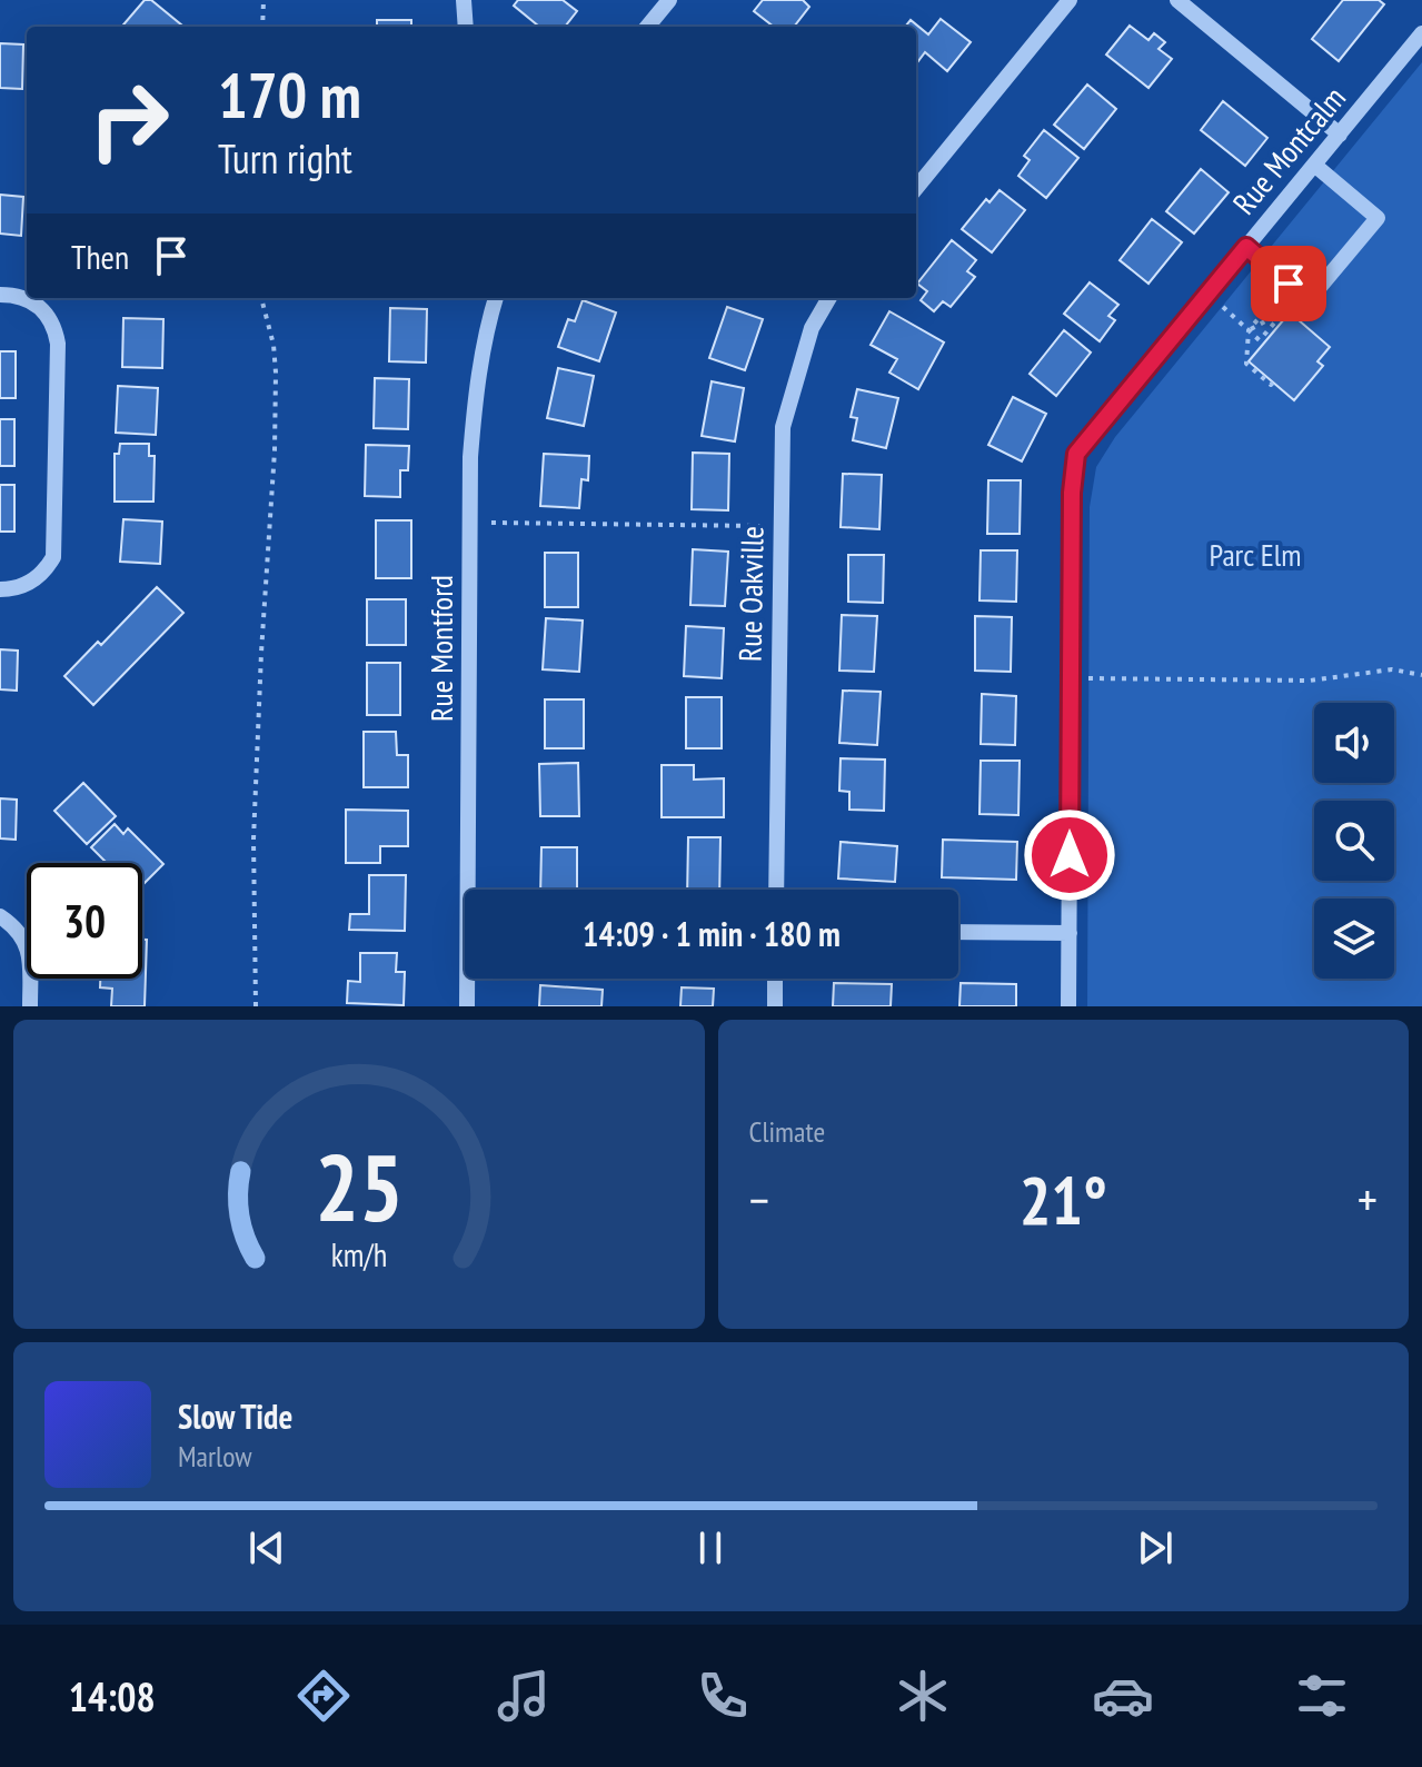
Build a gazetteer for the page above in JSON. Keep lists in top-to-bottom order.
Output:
{
  "streets": {
    "street": ["Rue Montcalm", "Rue Oakville", "Rue Montford"]
  },
  "parks": ["Parc Elm"],
  "page": {
    "turn": ["170 m", "Turn right"],
    "then": "Then",
    "limit": "30",
    "trip": "14:09 · 1 min · 180 m",
    "tile": "Climate",
    "heat": ["−", "21°", "+"],
    "song": ["Slow Tide", "Marlow"],
    "tabs": "14:08",
    "gauge": ["25", "km/h"]
  }
}
